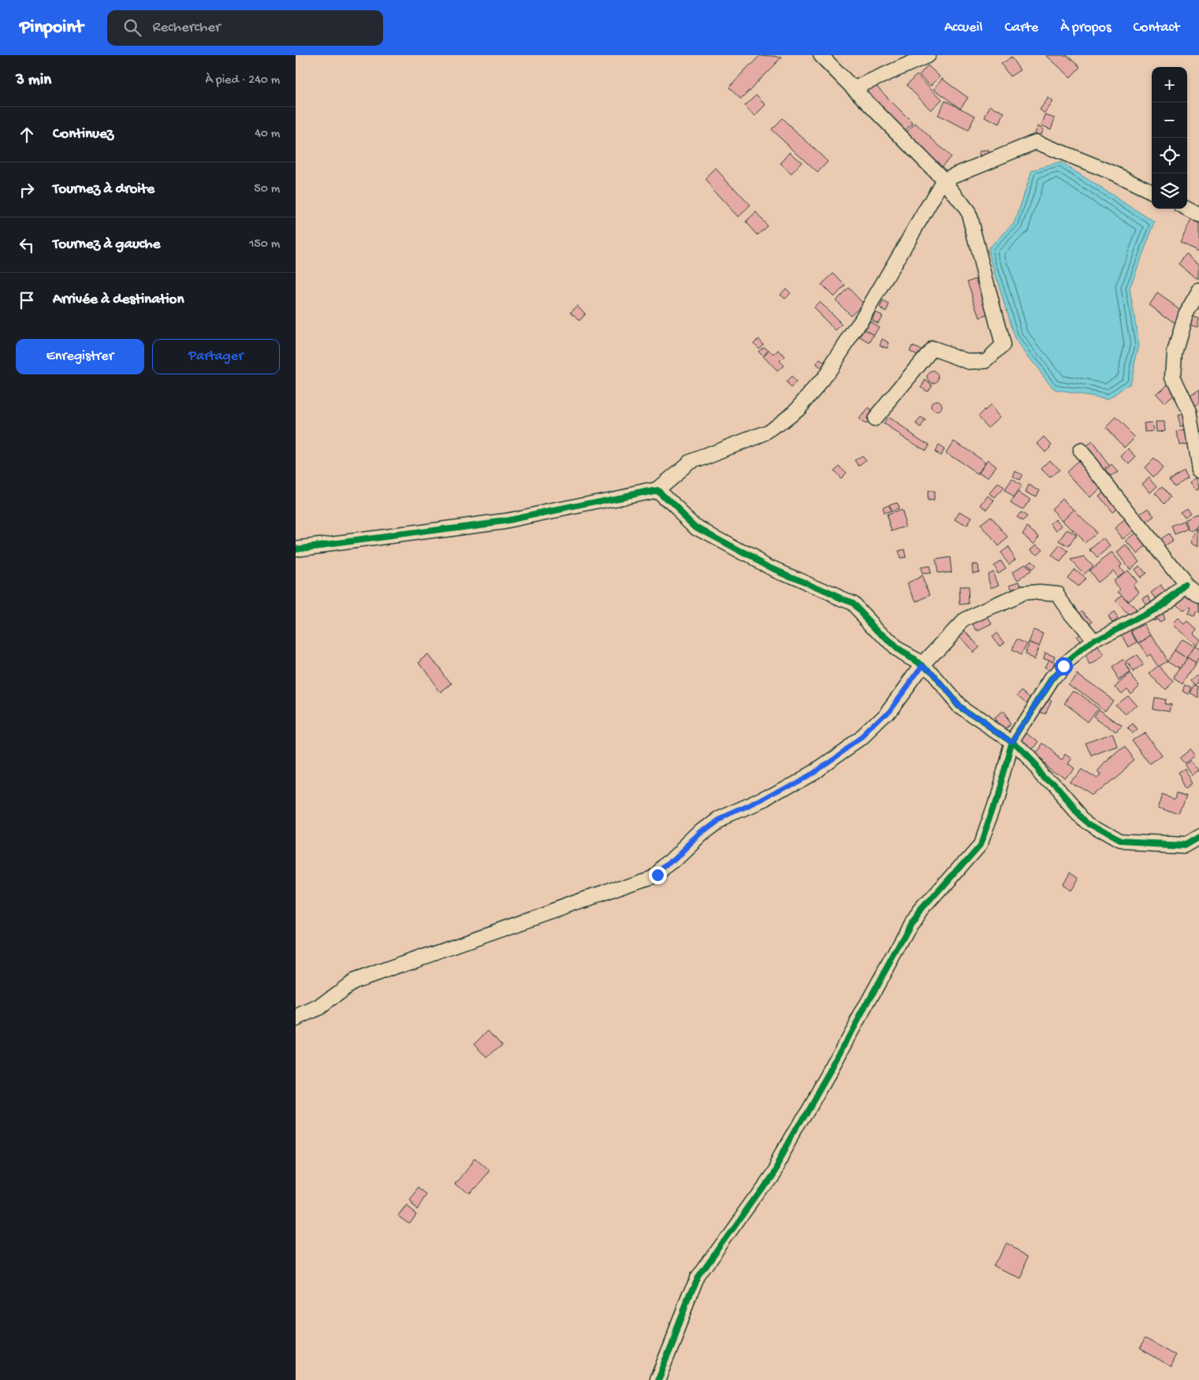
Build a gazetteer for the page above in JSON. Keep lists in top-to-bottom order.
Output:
{
  "page": {
    "header": "Pinpoint",
    "search": "Rechercher",
    "nav": [
      "Accueil",
      "Carte",
      "À propos",
      "Contact"
    ],
    "heading": ["3 min", "À pied · 240 m"],
    "map_buttons": ["+", "−"],
    "list": [
      ["Continuez", "40 m"],
      ["Tournez à droite", "50 m"],
      ["Tournez à gauche", "150 m"],
      "Arrivée à destination"
    ],
    "buttons": ["Enregistrer", "Partager"]
  }
}
